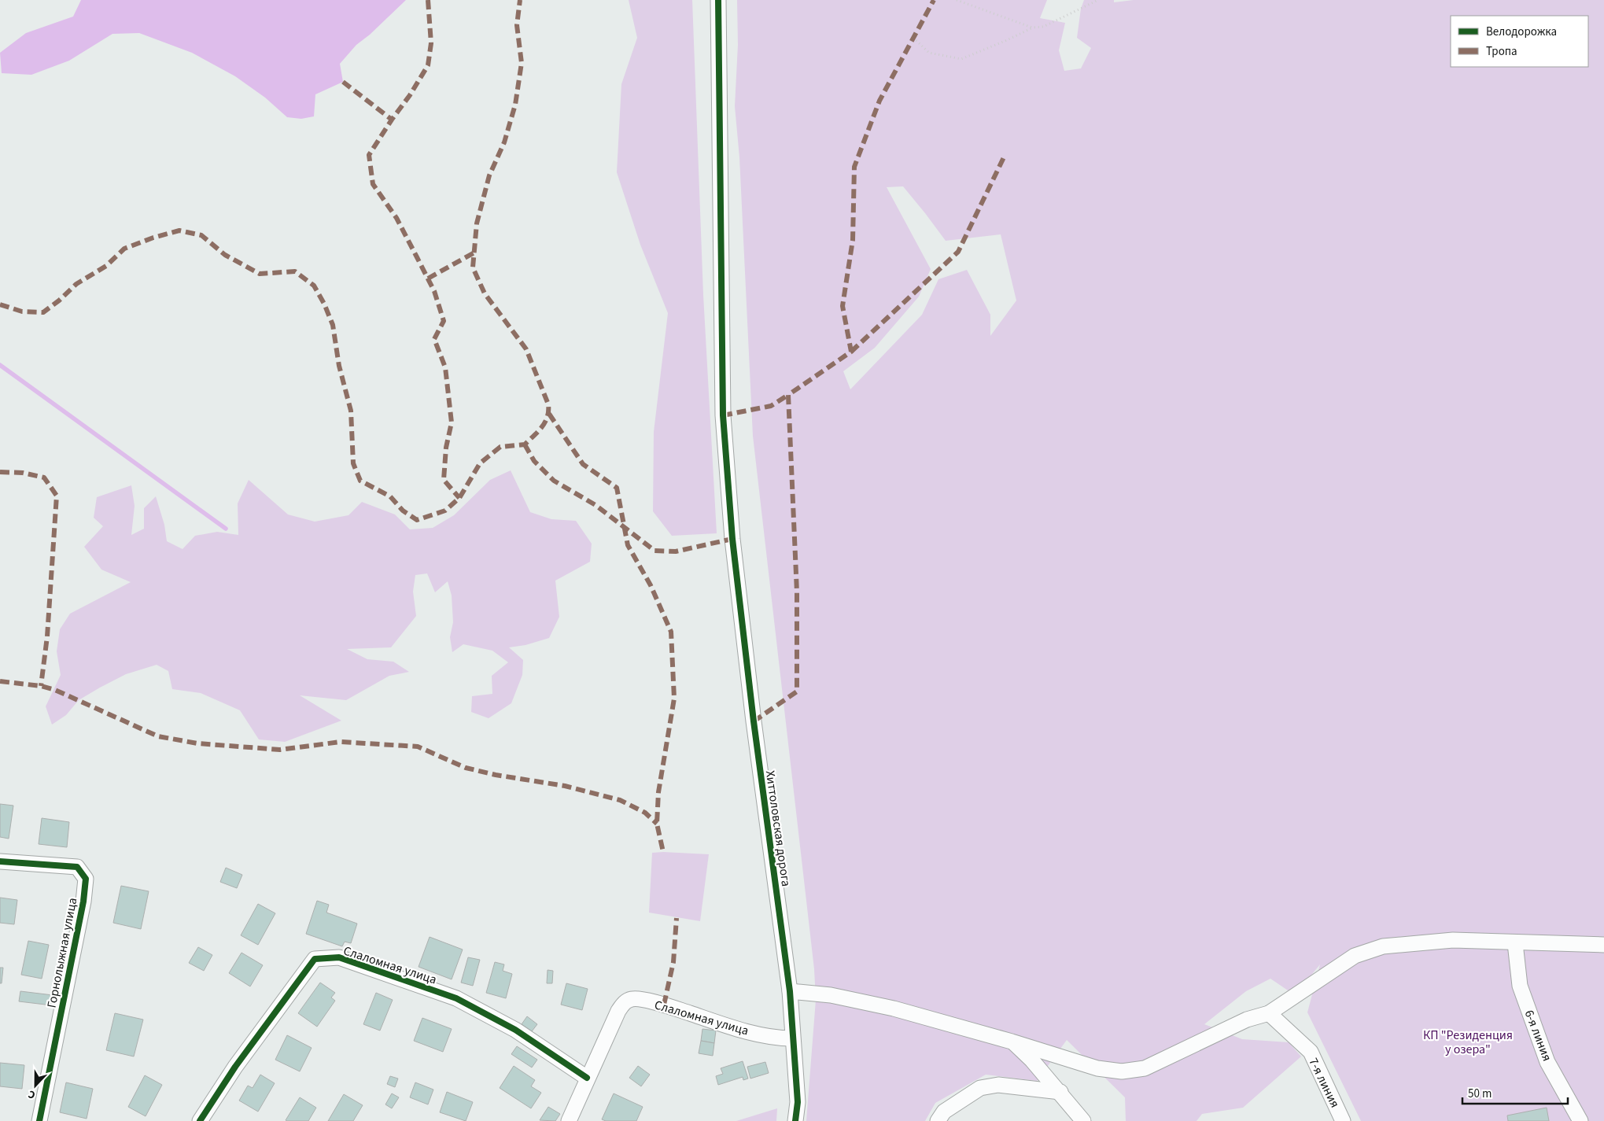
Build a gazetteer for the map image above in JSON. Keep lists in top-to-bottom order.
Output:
{
  "streets": {
    "street": [
      "Хиттоловская дорога",
      "Горнолыжная улица",
      "Слаломная улица",
      "6-я линия",
      "7-я линия"
    ]
  },
  "crossings": [
    ["Хиттоловская дорога", "Слаломная улица"]
  ],
  "parks": ["КП \"Резиденция у озера\""],
  "legend": ["Велодорожка", "Тропа"],
  "scale_bar": "50 m",
  "north": "bottom"
}
